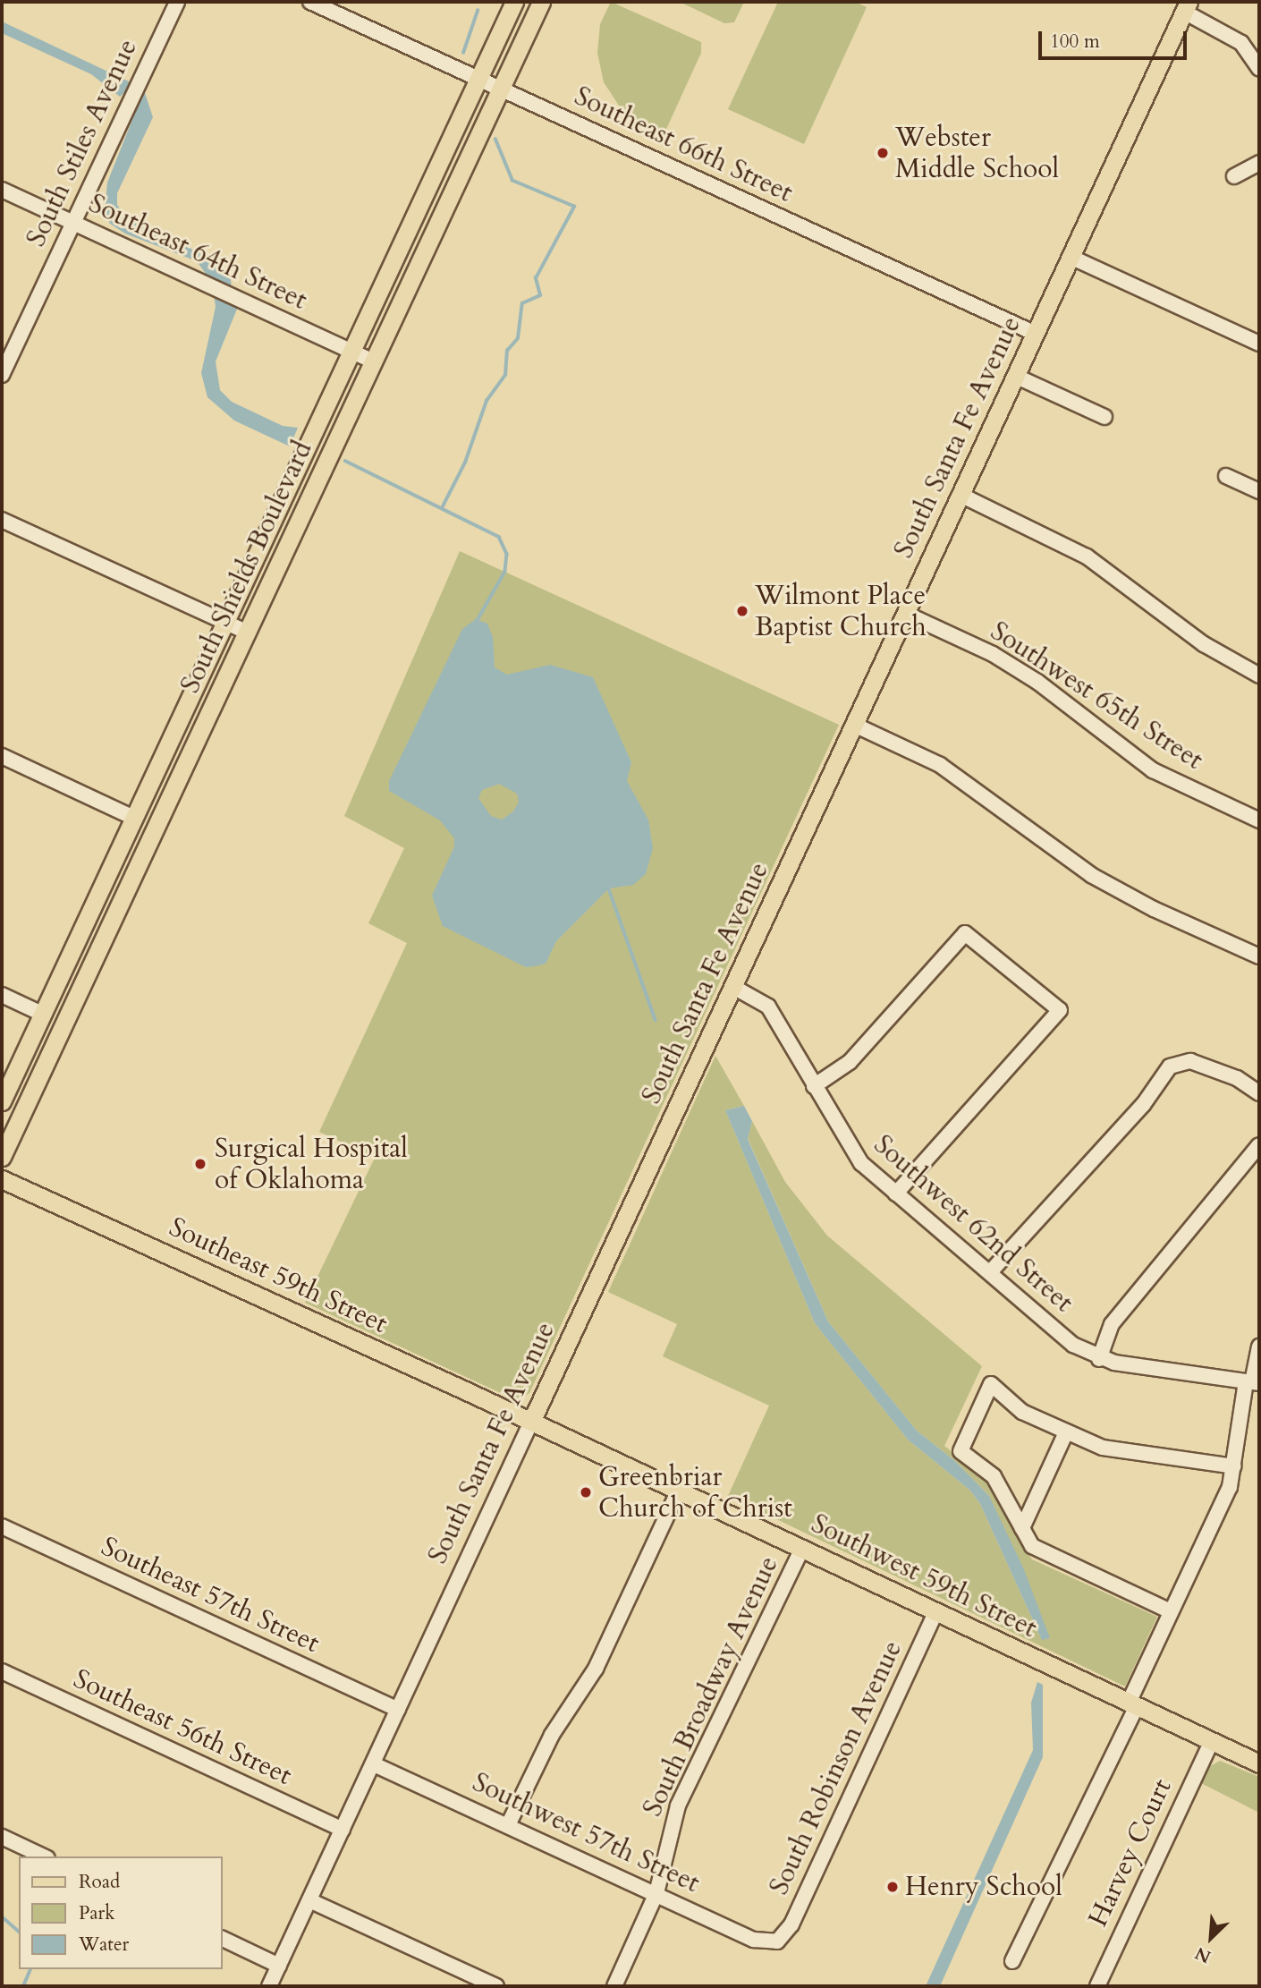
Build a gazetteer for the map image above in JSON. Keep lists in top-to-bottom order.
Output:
{
  "streets": {
    "main road": [
      "South Santa Fe Avenue",
      "South Shields Boulevard",
      "Southeast 59th Street",
      "Southwest 59th Street"
    ],
    "street": [
      "South Stiles Avenue",
      "Southeast 66th Street",
      "Southeast 64th Street",
      "Southwest 65th Street",
      "Southwest 62nd Street",
      "Southeast 57th Street",
      "South Broadway Avenue",
      "Southeast 56th Street",
      "South Robinson Avenue",
      "Southwest 57th Street",
      "Harvey Court"
    ]
  },
  "crossings": [
    ["South Stiles Avenue", "Southeast 64th Street"],
    ["Southeast 66th Street", "South Santa Fe Avenue"],
    ["Southeast 66th Street", "South Shields Boulevard"],
    ["Southeast 64th Street", "South Shields Boulevard"],
    ["South Santa Fe Avenue", "Southwest 65th Street"],
    ["South Santa Fe Avenue", "Southwest 62nd Street"],
    ["South Santa Fe Avenue", "Southeast 59th Street"],
    ["South Santa Fe Avenue", "Southwest 59th Street"],
    ["South Santa Fe Avenue", "Southeast 57th Street"],
    ["South Santa Fe Avenue", "Southeast 56th Street"],
    ["South Santa Fe Avenue", "Southwest 57th Street"],
    ["Southeast 59th Street", "Southwest 59th Street"],
    ["Southwest 59th Street", "South Broadway Avenue"],
    ["Southwest 59th Street", "South Robinson Avenue"],
    ["Southwest 59th Street", "Harvey Court"],
    ["South Broadway Avenue", "Southwest 57th Street"],
    ["South Robinson Avenue", "Southwest 57th Street"]
  ],
  "places": [
    "Webster Middle School",
    "Wilmont Place Baptist Church",
    "Surgical Hospital of Oklahoma",
    "Greenbriar Church of Christ",
    "Henry School"
  ],
  "legend": ["Road", "Park", "Water"],
  "scale_bar": "100 m",
  "north": "bottom left"
}
